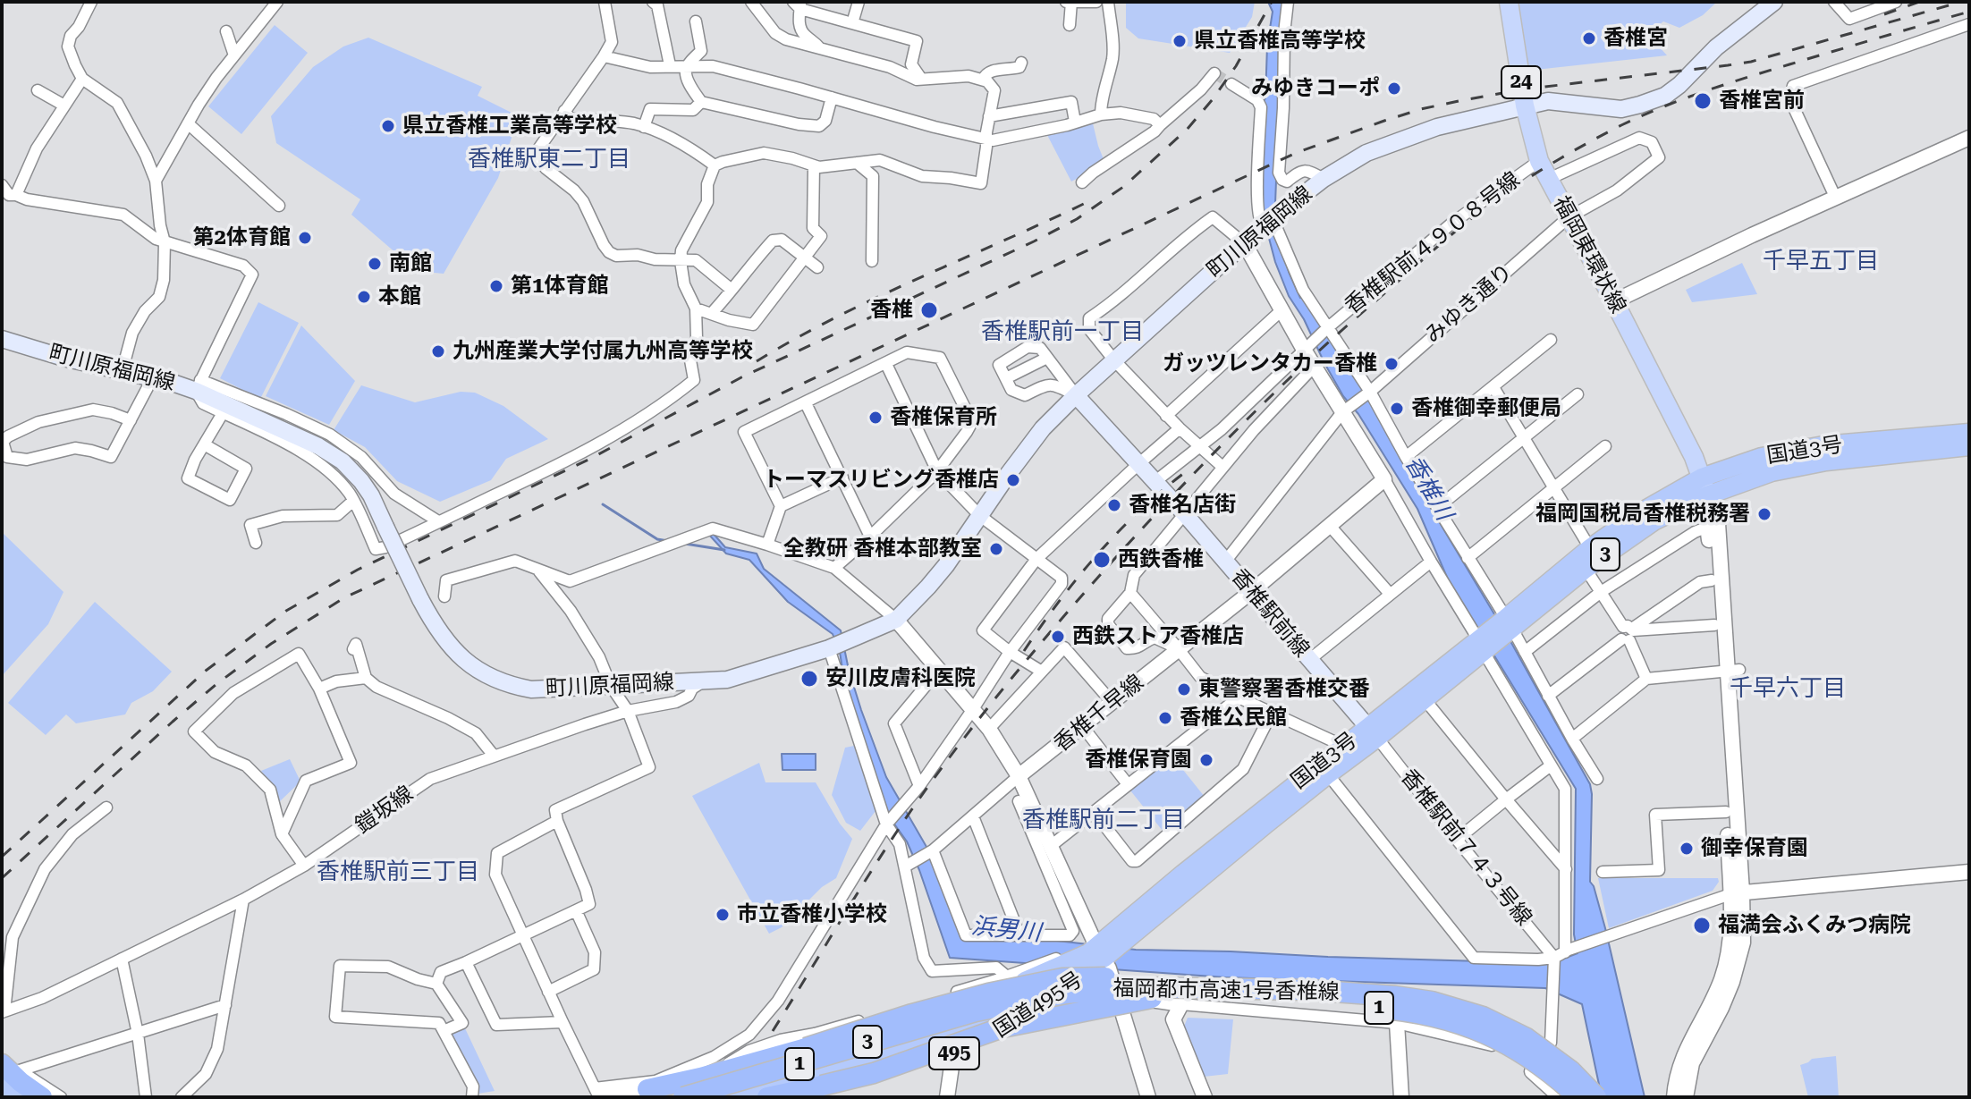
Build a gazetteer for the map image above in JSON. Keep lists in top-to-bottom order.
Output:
{
  "streets": {
    "highway": [
      "国道3号",
      "3",
      "福岡都市高速1号香椎線",
      "国道495号",
      "1",
      "495"
    ],
    "main road": [
      "24",
      "町川原福岡線",
      "福岡東環状線",
      "香椎駅前線"
    ],
    "street": [
      "香椎駅前４９０８号線",
      "みゆき通り",
      "香椎千早線",
      "鎧坂線",
      "香椎駅前７４３号線"
    ]
  },
  "crossings": [
    ["町川原福岡線", "福岡東環状線"],
    ["町川原福岡線", "香椎駅前線"],
    ["町川原福岡線", "鎧坂線"],
    ["香椎駅前４９０８号線", "福岡東環状線"],
    ["香椎駅前４９０８号線", "香椎駅前線"],
    ["福岡東環状線", "みゆき通り"],
    ["福岡東環状線", "国道3号"],
    ["みゆき通り", "香椎駅前線"],
    ["国道3号", "香椎駅前線"],
    ["国道3号", "香椎駅前７４３号線"],
    ["国道3号", "国道495号"],
    ["香椎駅前線", "香椎千早線"],
    ["香椎駅前線", "香椎駅前７４３号線"],
    ["福岡都市高速1号香椎線", "1"]
  ],
  "districts": [
    "香椎駅東二丁目",
    "千早五丁目",
    "香椎駅前一丁目",
    "千早六丁目",
    "香椎駅前二丁目",
    "香椎駅前三丁目"
  ],
  "water": ["香椎川", "浜男川"],
  "places": [
    "香椎宮",
    "県立香椎高等学校",
    "みゆきコーポ",
    "香椎宮前",
    "県立香椎工業高等学校",
    "第2体育館",
    "南館",
    "第1体育館",
    "本館",
    "香椎",
    "九州産業大学付属九州高等学校",
    "ガッツレンタカー香椎",
    "香椎御幸郵便局",
    "香椎保育所",
    "トーマスリビング香椎店",
    "香椎名店街",
    "福岡国税局香椎税務署",
    "全教研 香椎本部教室",
    "西鉄香椎",
    "西鉄ストア香椎店",
    "安川皮膚科医院",
    "東警察署香椎交番",
    "香椎公民館",
    "香椎保育園",
    "御幸保育園",
    "市立香椎小学校",
    "福満会ふくみつ病院"
  ]
}
